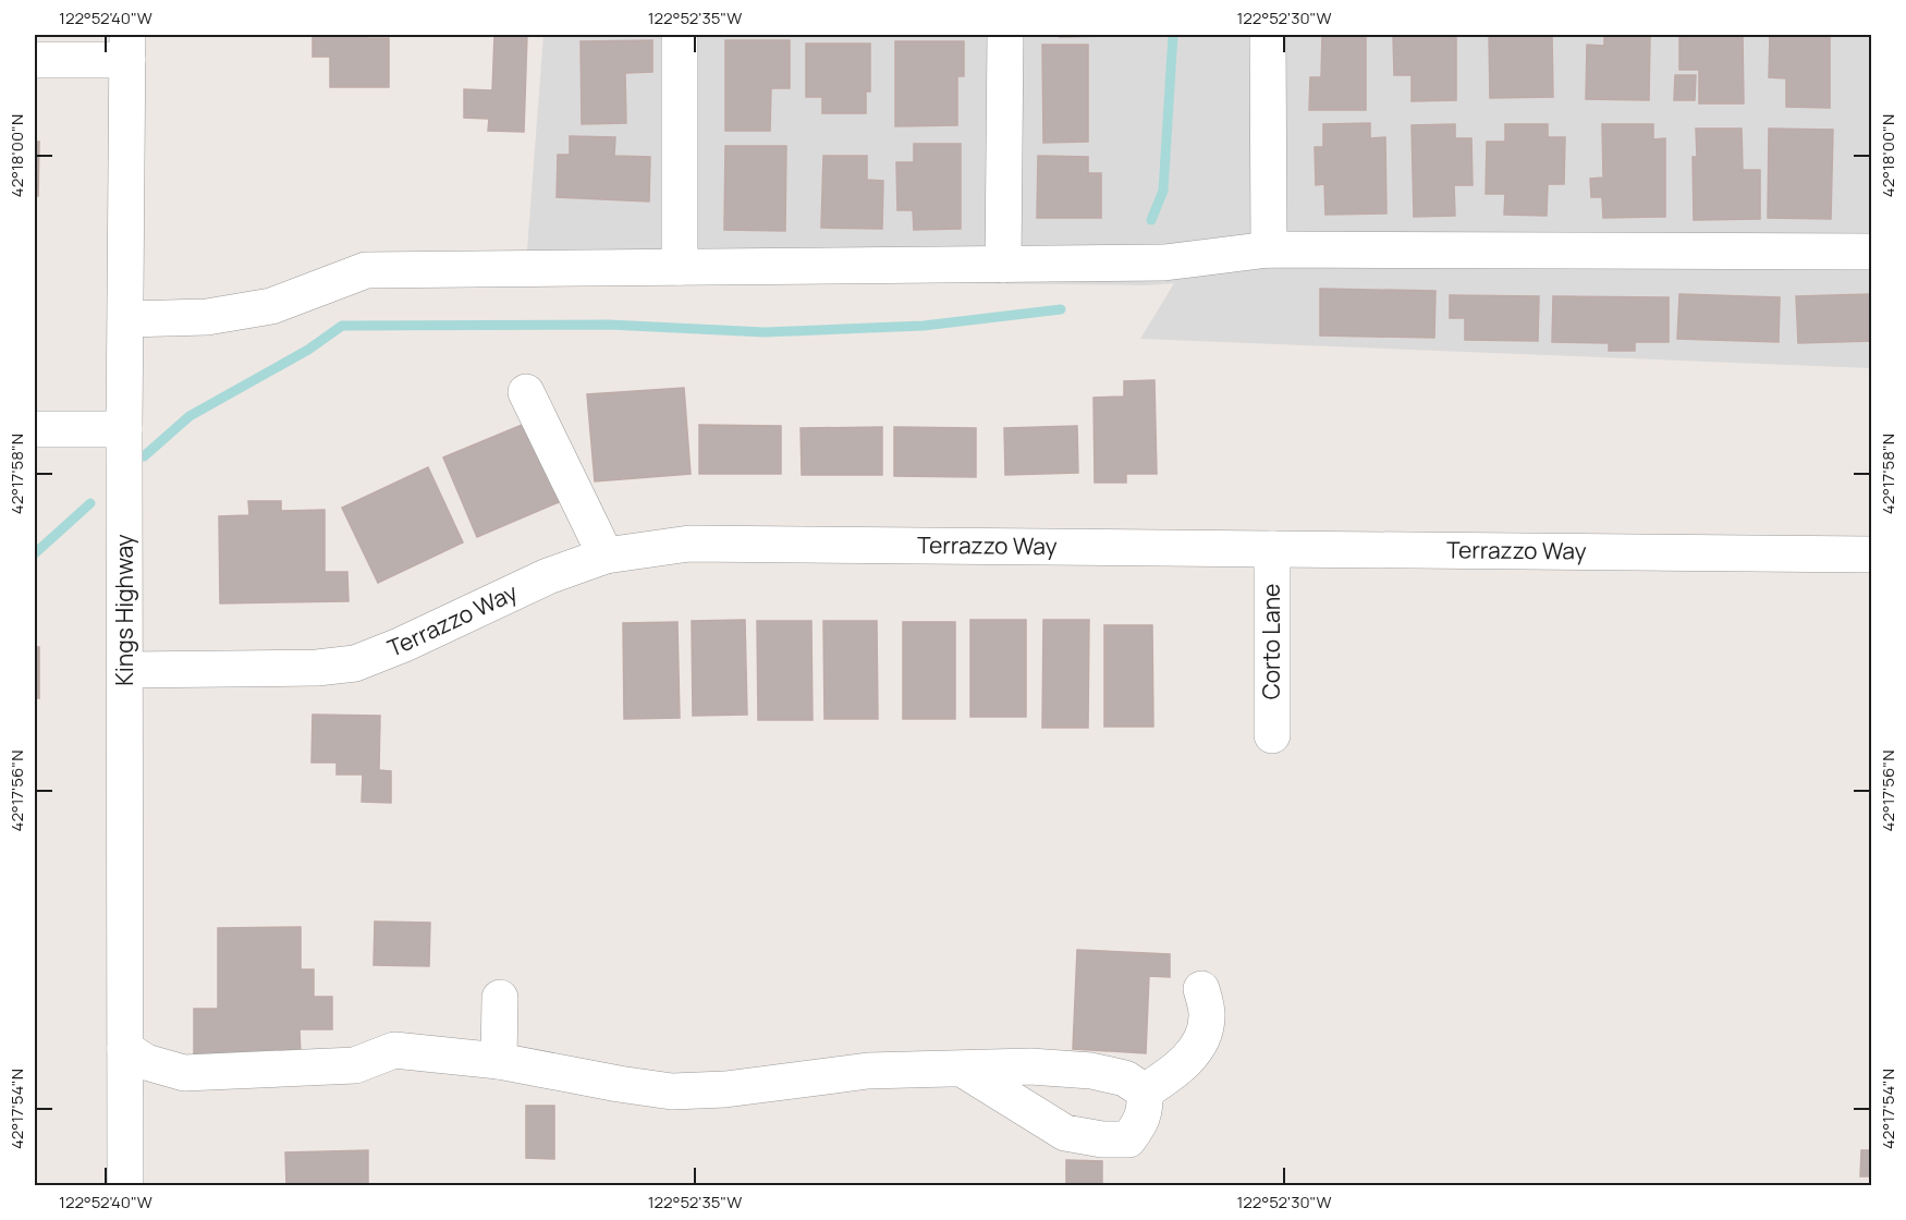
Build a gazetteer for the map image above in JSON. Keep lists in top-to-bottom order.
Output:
{
  "streets": {
    "street": ["Terrazzo Way", "Kings Highway", "Corto Lane"]
  },
  "crossings": [
    ["Terrazzo Way", "Kings Highway"],
    ["Terrazzo Way", "Corto Lane"]
  ],
  "coordinates": [
    "122°52'40\"W",
    "122°52'35\"W",
    "122°52'30\"W",
    "42°18'00\"N",
    "42°17'58\"N",
    "42°17'56\"N",
    "42°17'54\"N"
  ]
}
